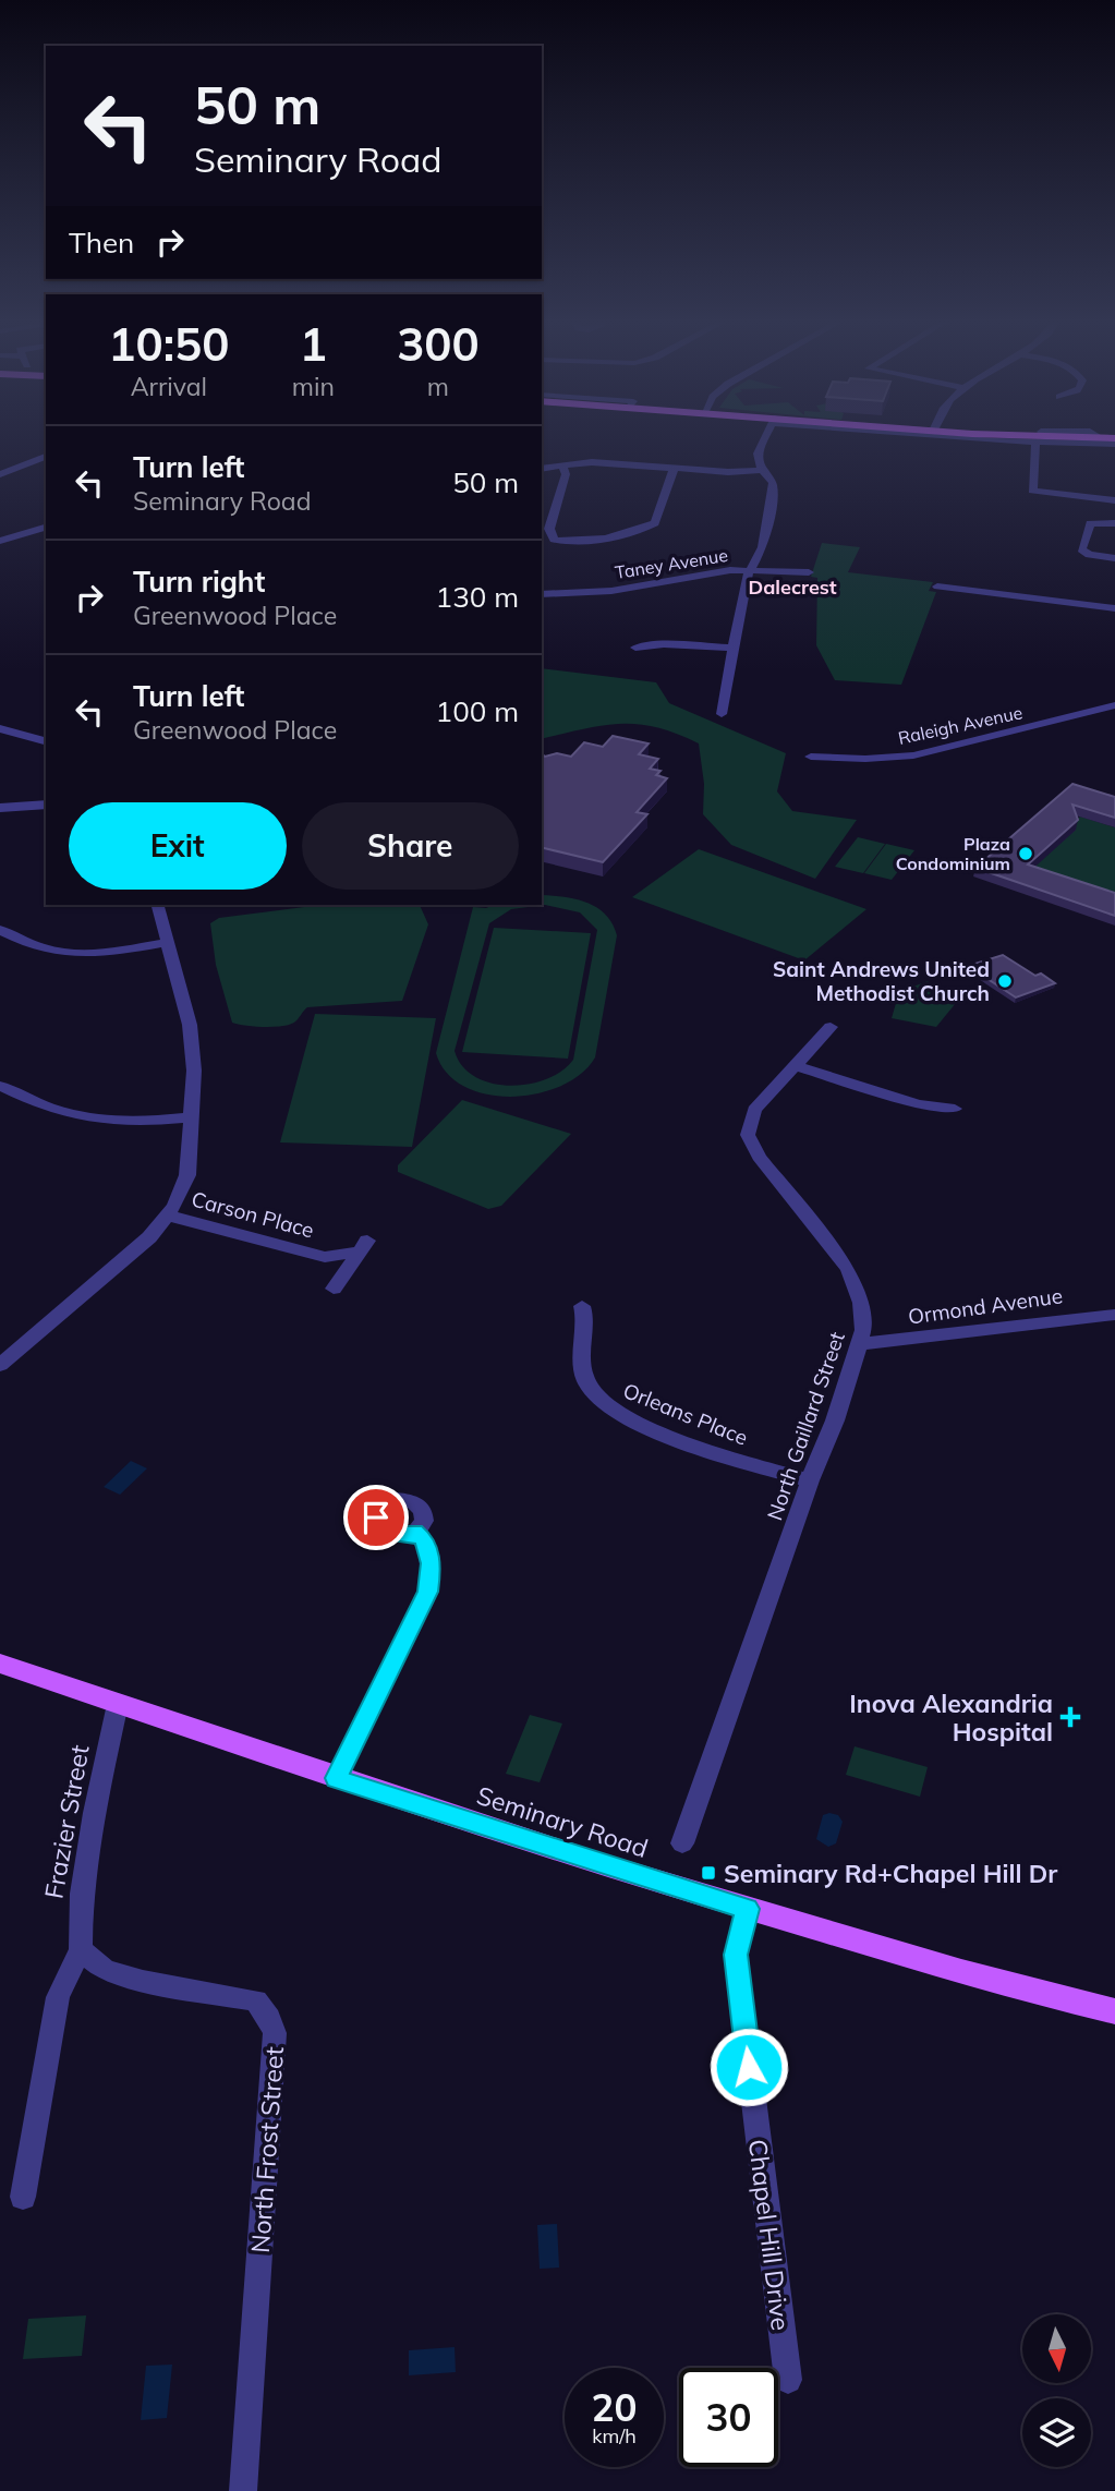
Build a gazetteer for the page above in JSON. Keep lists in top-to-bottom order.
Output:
{
  "streets": {
    "main road": ["Seminary Road"],
    "street": [
      "Taney Avenue",
      "Raleigh Avenue",
      "Carson Place",
      "Ormond Avenue",
      "Orleans Place",
      "North Gaillard Street",
      "Frazier Street",
      "North Frost Street",
      "Chapel Hill Drive"
    ]
  },
  "crossings": [
    ["Ormond Avenue", "North Gaillard Street"],
    ["Orleans Place", "North Gaillard Street"],
    ["Frazier Street", "Seminary Road"],
    ["Frazier Street", "North Frost Street"],
    ["Seminary Road", "Chapel Hill Drive"]
  ],
  "districts": ["Dalecrest"],
  "places": {
    "other": ["Plaza Condominium", "Saint Andrews United Methodist Church"],
    "health": ["Inova Alexandria Hospital"],
    "transit": ["Seminary Rd+Chapel Hill Dr"]
  },
  "north": "bottom",
  "page": {
    "turn": ["50 m", "Seminary Road"],
    "then": "Then",
    "eta": [
      "10:50",
      "Arrival",
      "1",
      "min",
      "300",
      "m"
    ],
    "list": [
      {
        "name": "Turn left",
        "note": "Seminary Road",
        "value": "50 m"
      },
      {
        "name": "Turn right",
        "note": "Greenwood Place",
        "value": "130 m"
      },
      {
        "name": "Turn left",
        "note": "Greenwood Place",
        "value": "100 m"
      }
    ],
    "buttons": ["Exit", "Share"],
    "speed": "20 km/h",
    "limit": "30"
  }
}
